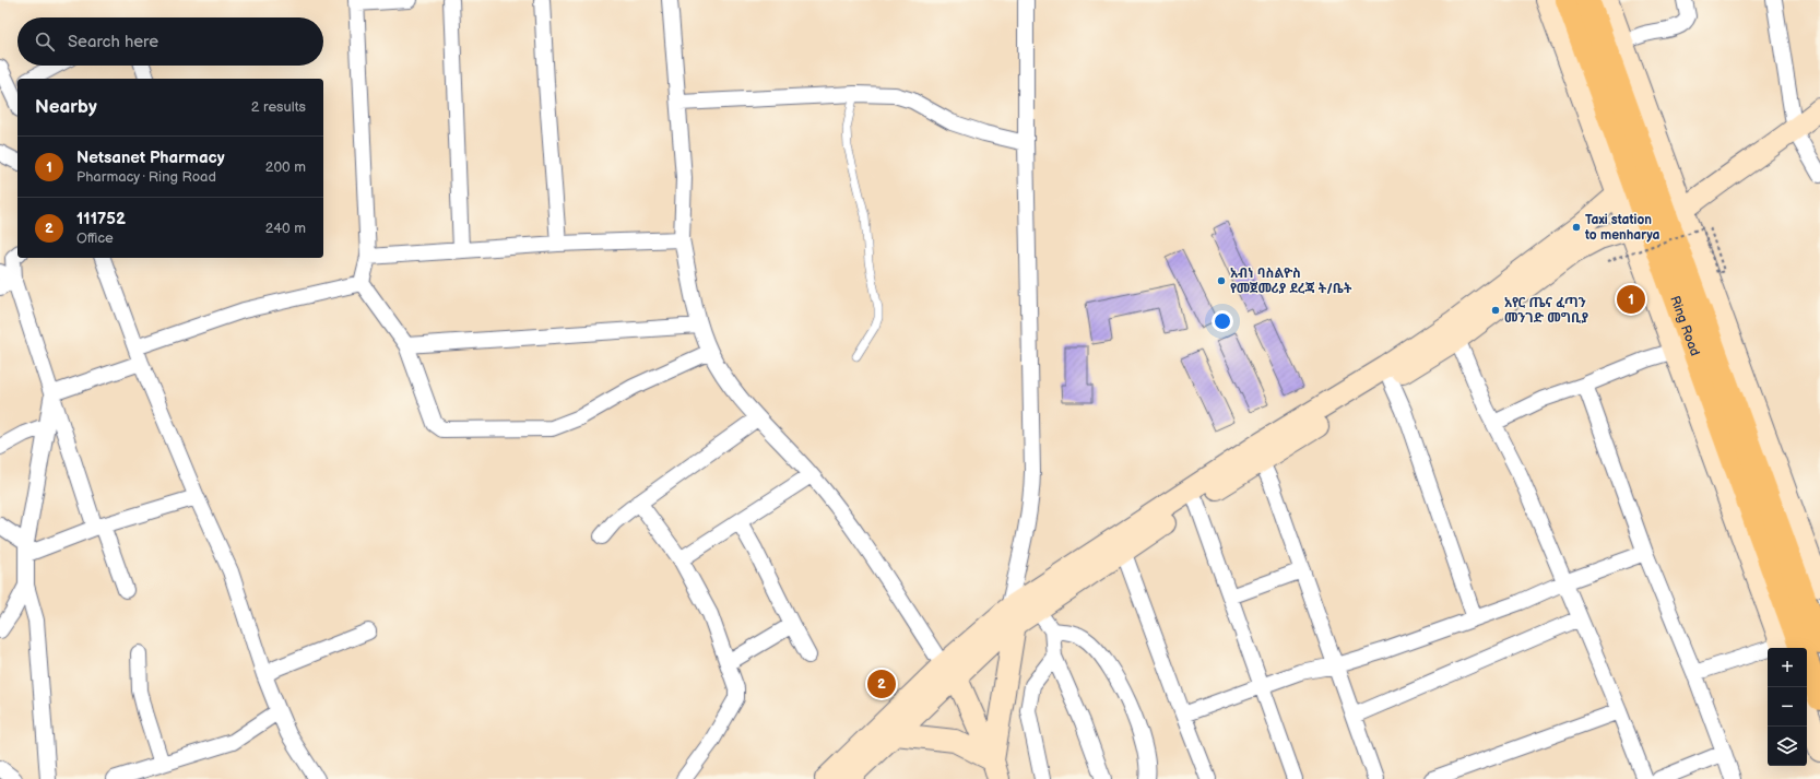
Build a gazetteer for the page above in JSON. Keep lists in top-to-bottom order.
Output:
{
  "streets": {
    "highway": ["Ring Road"]
  },
  "places": ["Taxi station to menharya", "አብነ ባስልዮስ የመጀመሪያ ደረጃ ት/ቤት", "አየር ጤና ፈጣን መንገድ መግቢያ"],
  "page": {
    "search": "Search here",
    "heading": ["Nearby", "2 results"],
    "list": [
      {
        "mark": "1",
        "name": "Netsanet Pharmacy",
        "note": "Pharmacy · Ring Road",
        "value": "200 m"
      },
      {
        "mark": "2",
        "name": "111752",
        "note": "Office",
        "value": "240 m"
      }
    ],
    "pins": ["1", "2"],
    "map_buttons": ["+", "−"]
  }
}
